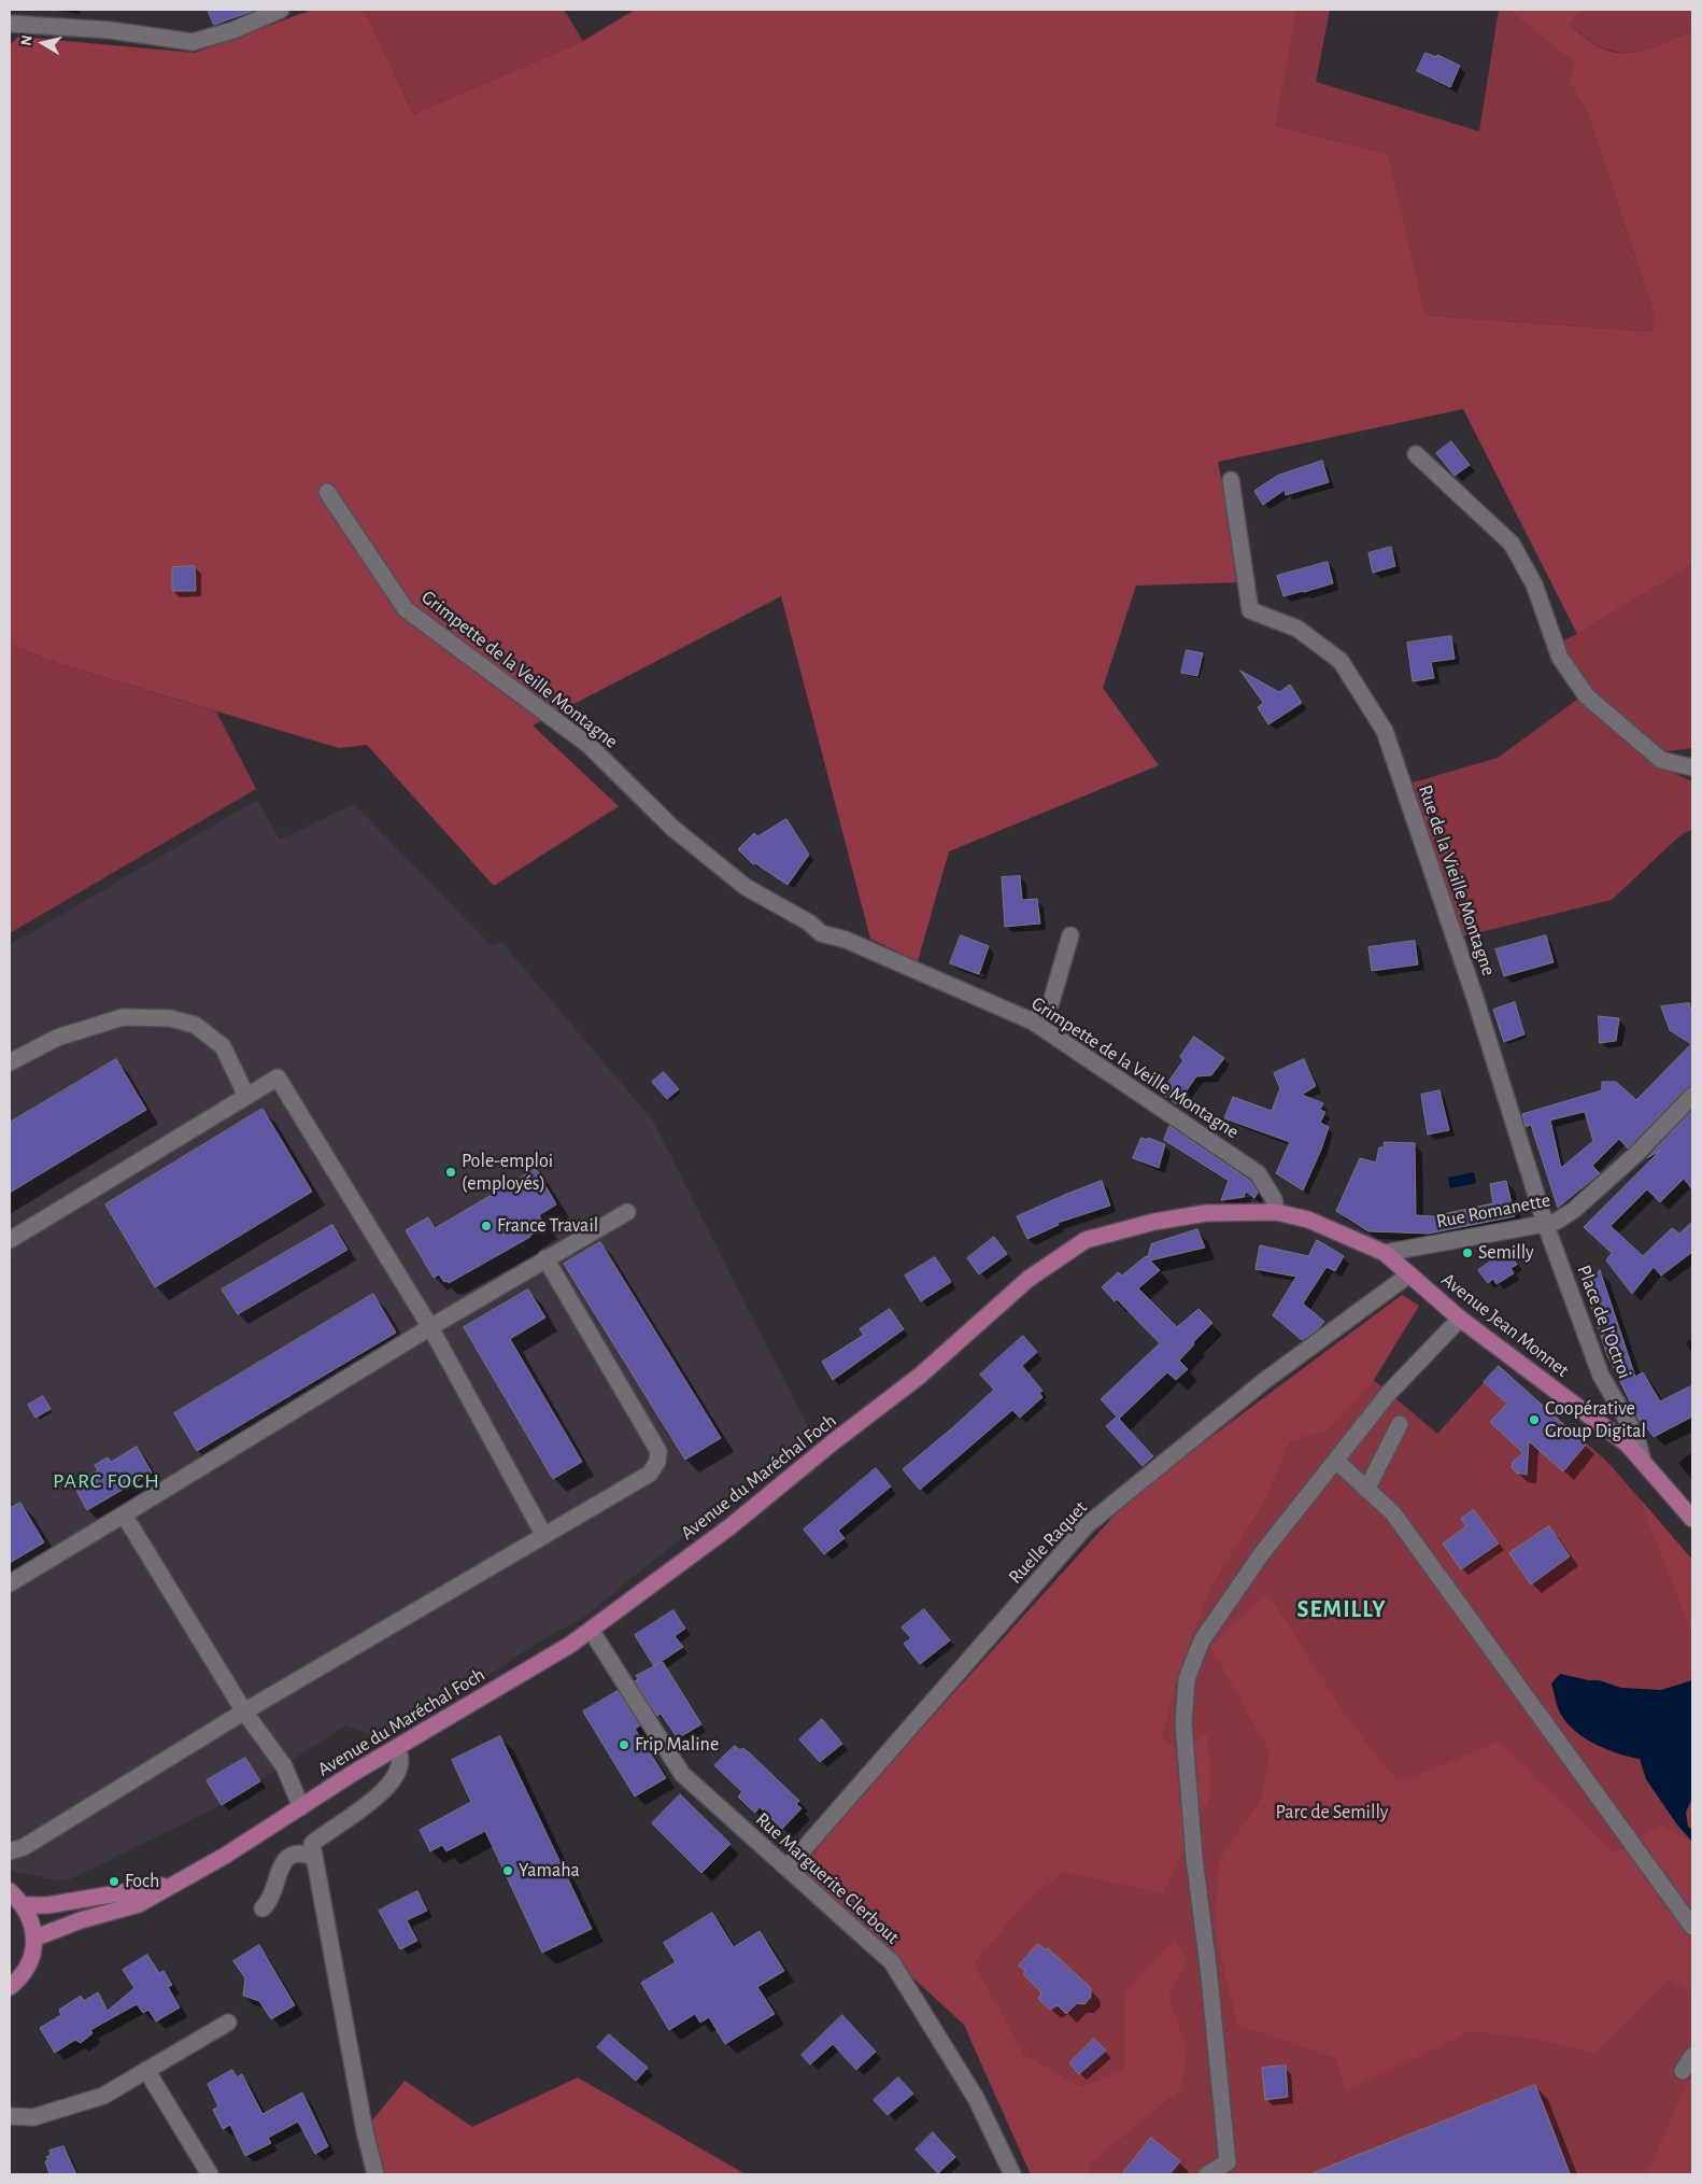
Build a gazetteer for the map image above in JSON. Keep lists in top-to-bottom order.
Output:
{
  "streets": {
    "main road": ["Avenue Jean Monnet", "Avenue du Maréchal Foch"],
    "street": [
      "Grimpette de la Veille Montagne",
      "Rue de la Vieille Montagne",
      "Rue Romanette",
      "Place de l'Octroi",
      "Ruelle Raquet",
      "Rue Marguerite Clerbout"
    ]
  },
  "crossings": [
    ["Grimpette de la Veille Montagne", "Avenue du Maréchal Foch"],
    ["Rue de la Vieille Montagne", "Rue Romanette"],
    ["Rue de la Vieille Montagne", "Place de l'Octroi"],
    ["Rue Romanette", "Place de l'Octroi"],
    ["Rue Romanette", "Avenue Jean Monnet"],
    ["Rue Romanette", "Avenue du Maréchal Foch"],
    ["Place de l'Octroi", "Avenue Jean Monnet"],
    ["Avenue Jean Monnet", "Avenue du Maréchal Foch"],
    ["Avenue Jean Monnet", "Ruelle Raquet"],
    ["Avenue du Maréchal Foch", "Rue Marguerite Clerbout"],
    ["Ruelle Raquet", "Rue Marguerite Clerbout"]
  ],
  "districts": ["PARC FOCH", "SEMILLY"],
  "parks": ["Parc de Semilly"],
  "places": [
    "Pole-emploi (employés)",
    "France Travail",
    "Semilly",
    "Coopérative Group Digital",
    "Frip Maline",
    "Yamaha",
    "Foch"
  ],
  "north": "left"
}
